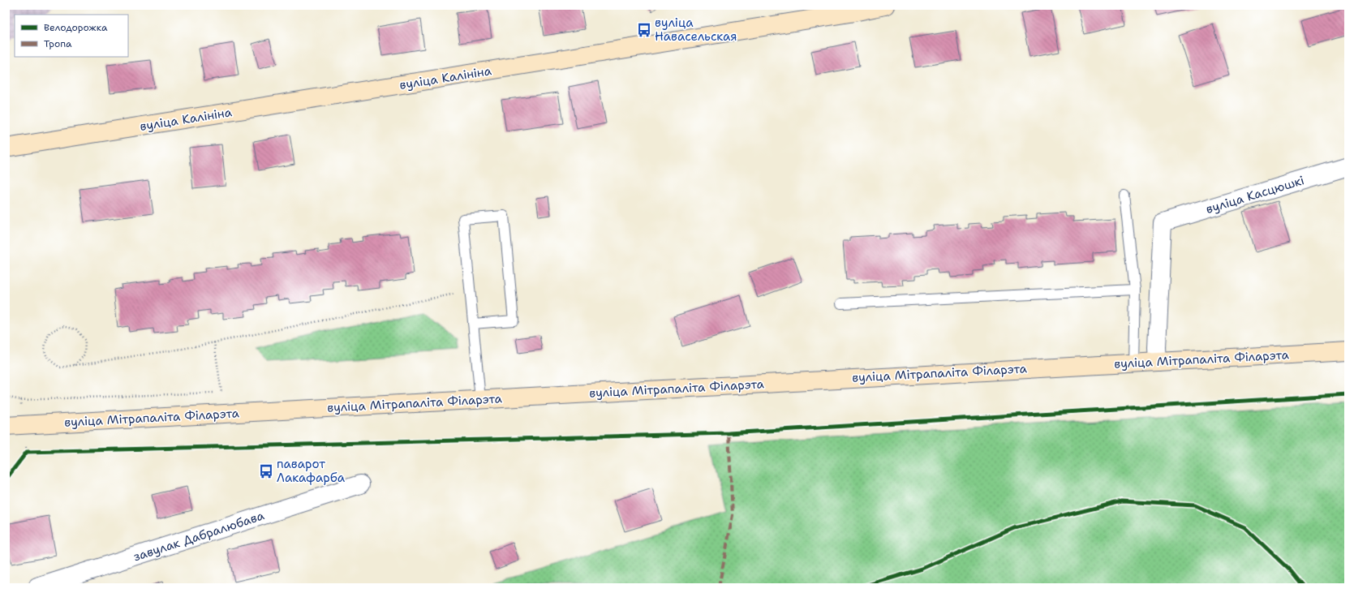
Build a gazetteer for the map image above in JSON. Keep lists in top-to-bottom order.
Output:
{
  "streets": {
    "main road": ["вуліца Калініна", "вуліца Мітрапаліта Філарэта"],
    "street": ["вуліца Касцюшкі", "завулак Дабралюбава"]
  },
  "crossings": [
    ["вуліца Касцюшкі", "вуліца Мітрапаліта Філарэта"]
  ],
  "places": {
    "bus stop": ["вуліца Навасельская", "паварот Лакафарба"]
  },
  "legend": ["Велодорожка", "Тропа"]
}
